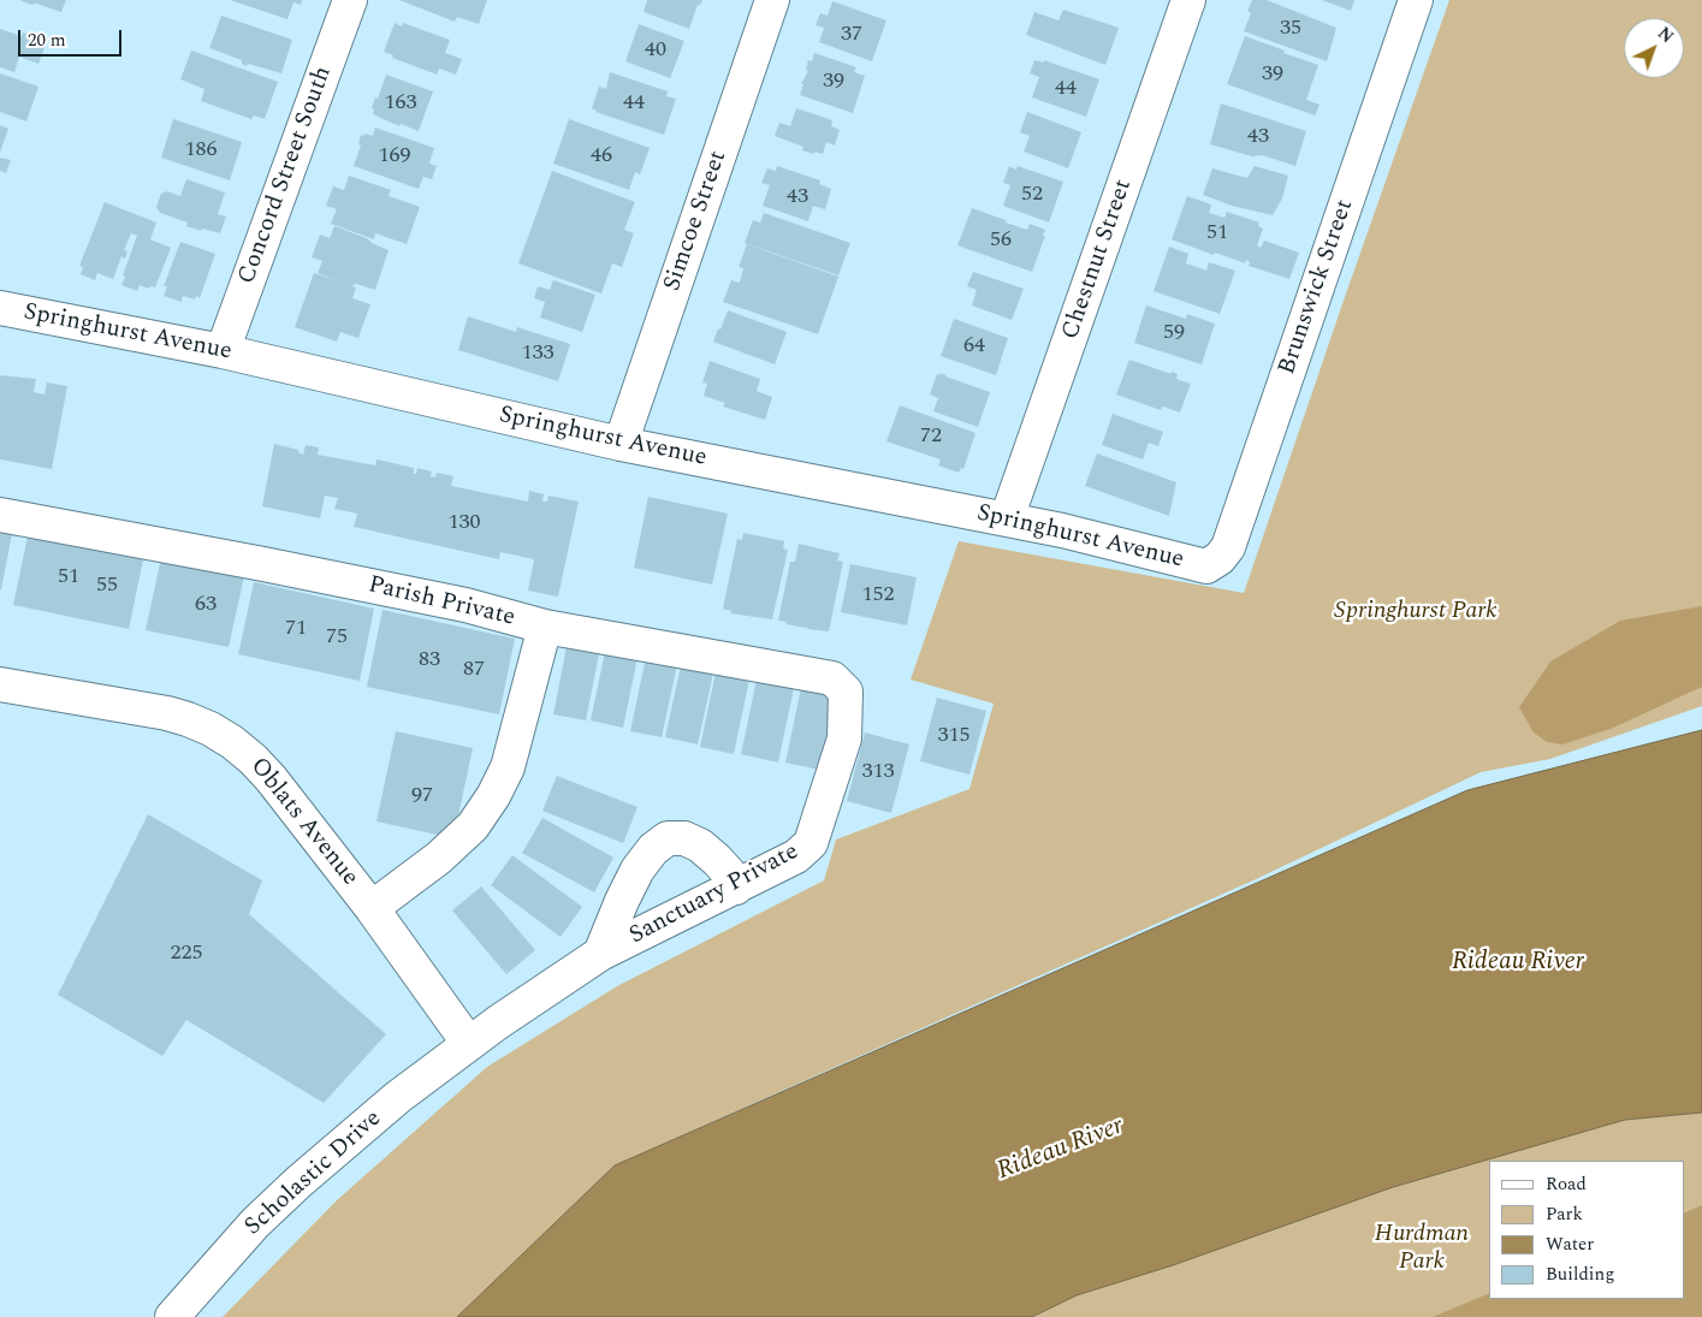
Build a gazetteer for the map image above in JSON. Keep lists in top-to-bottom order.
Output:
{
  "streets": {
    "street": [
      "Concord Street South",
      "Simcoe Street",
      "Chestnut Street",
      "Brunswick Street",
      "Springhurst Avenue",
      "Parish Private",
      "Oblats Avenue",
      "Sanctuary Private",
      "Scholastic Drive"
    ]
  },
  "crossings": [
    ["Concord Street South", "Springhurst Avenue"],
    ["Simcoe Street", "Springhurst Avenue"],
    ["Chestnut Street", "Springhurst Avenue"],
    ["Brunswick Street", "Springhurst Avenue"],
    ["Parish Private", "Oblats Avenue"],
    ["Parish Private", "Sanctuary Private"],
    ["Oblats Avenue", "Sanctuary Private"],
    ["Oblats Avenue", "Scholastic Drive"],
    ["Sanctuary Private", "Scholastic Drive"]
  ],
  "water": ["Rideau River"],
  "parks": ["Springhurst Park", "Hurdman Park"],
  "house_numbers": [
    "35",
    "37",
    "40",
    "39",
    "39",
    "44",
    "163",
    "44",
    "43",
    "186",
    "169",
    "46",
    "52",
    "43",
    "51",
    "56",
    "59",
    "64",
    "133",
    "72",
    "130",
    "51",
    "55",
    "152",
    "63",
    "71",
    "75",
    "83",
    "87",
    "315",
    "313",
    "97",
    "225"
  ],
  "legend": [
    "Road",
    "Park",
    "Water",
    "Building"
  ],
  "scale_bar": "20 m",
  "north": "top right"
}
